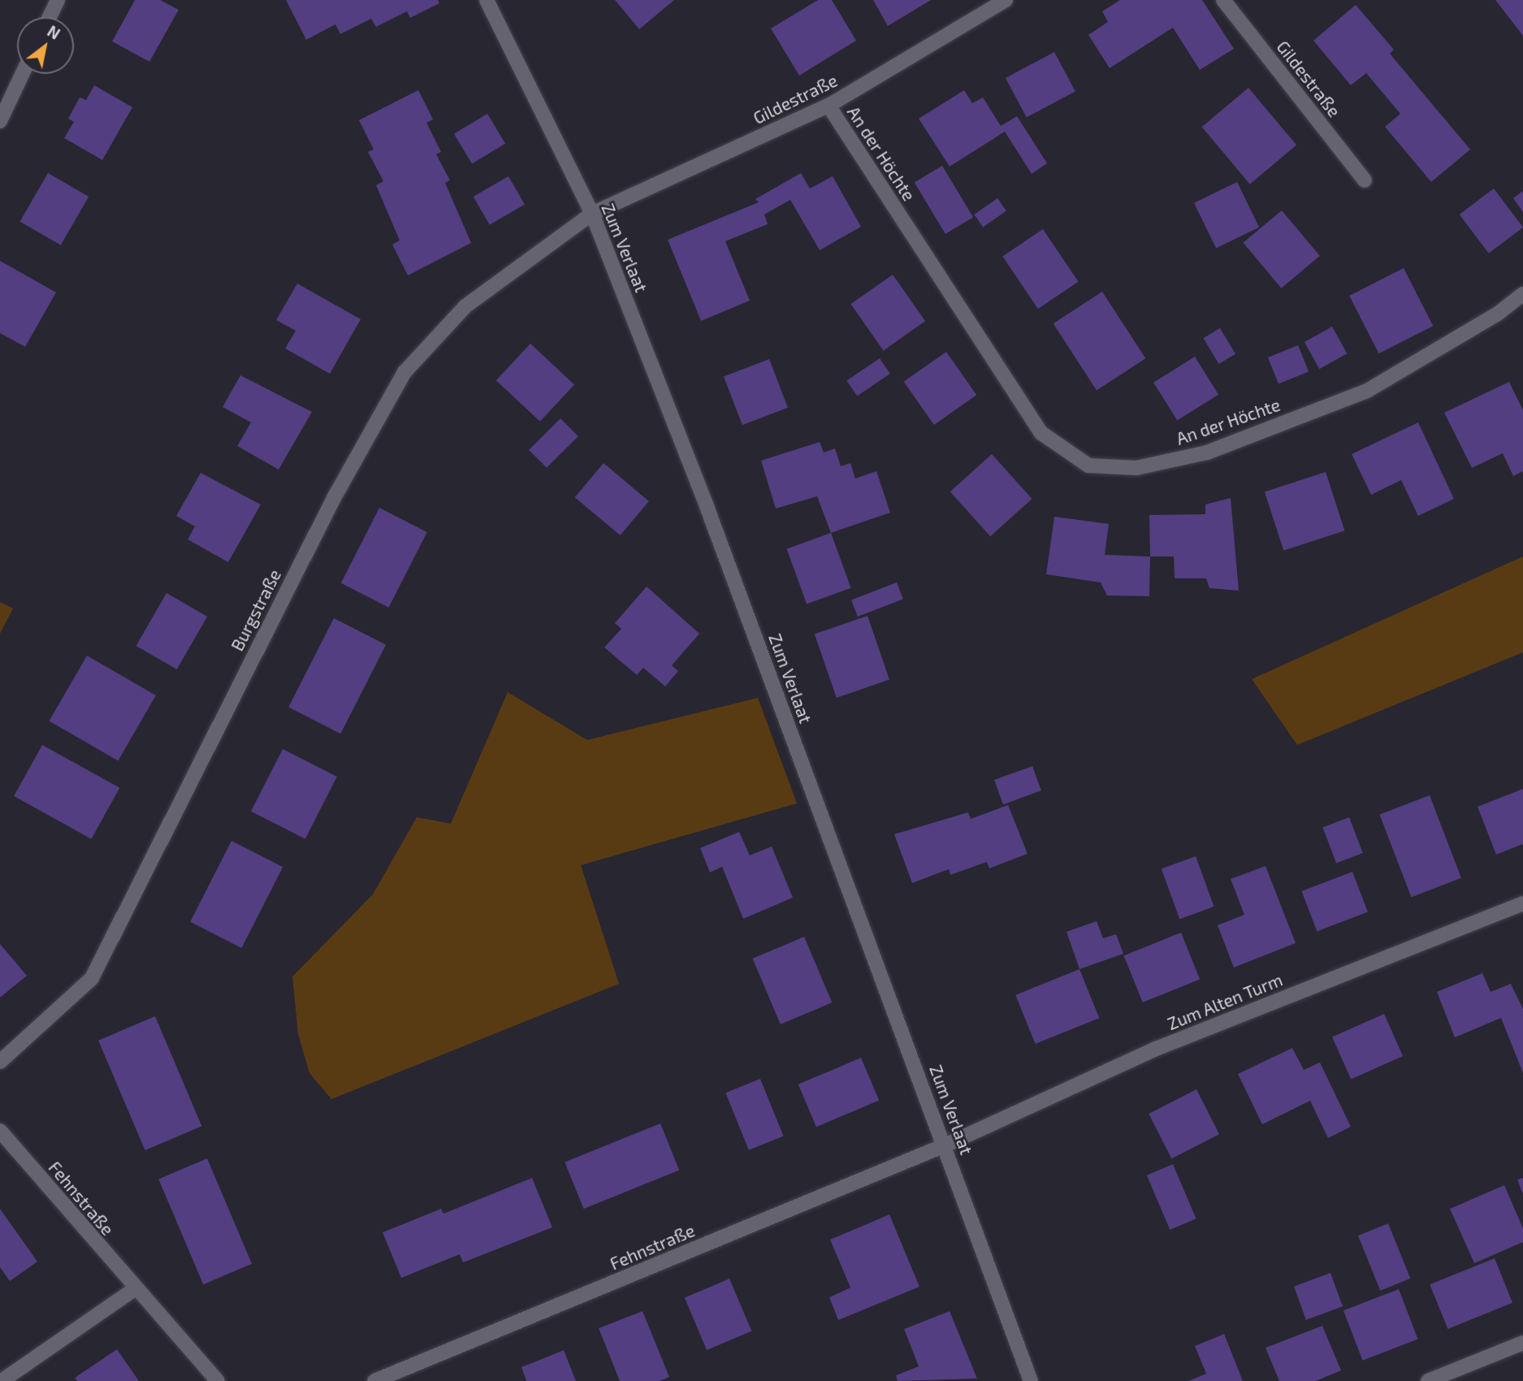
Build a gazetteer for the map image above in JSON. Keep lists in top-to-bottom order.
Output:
{
  "streets": {
    "street": [
      "Gildestraße",
      "An der Höchte",
      "Zum Verlaat",
      "Burgstraße",
      "Zum Alten Turm",
      "Fehnstraße"
    ]
  },
  "crossings": [
    ["Gildestraße", "An der Höchte"],
    ["Gildestraße", "Zum Verlaat"],
    ["Gildestraße", "Burgstraße"],
    ["Zum Verlaat", "Burgstraße"],
    ["Zum Verlaat", "Zum Alten Turm"],
    ["Zum Verlaat", "Fehnstraße"],
    ["Zum Alten Turm", "Fehnstraße"]
  ],
  "north": "top right"
}
